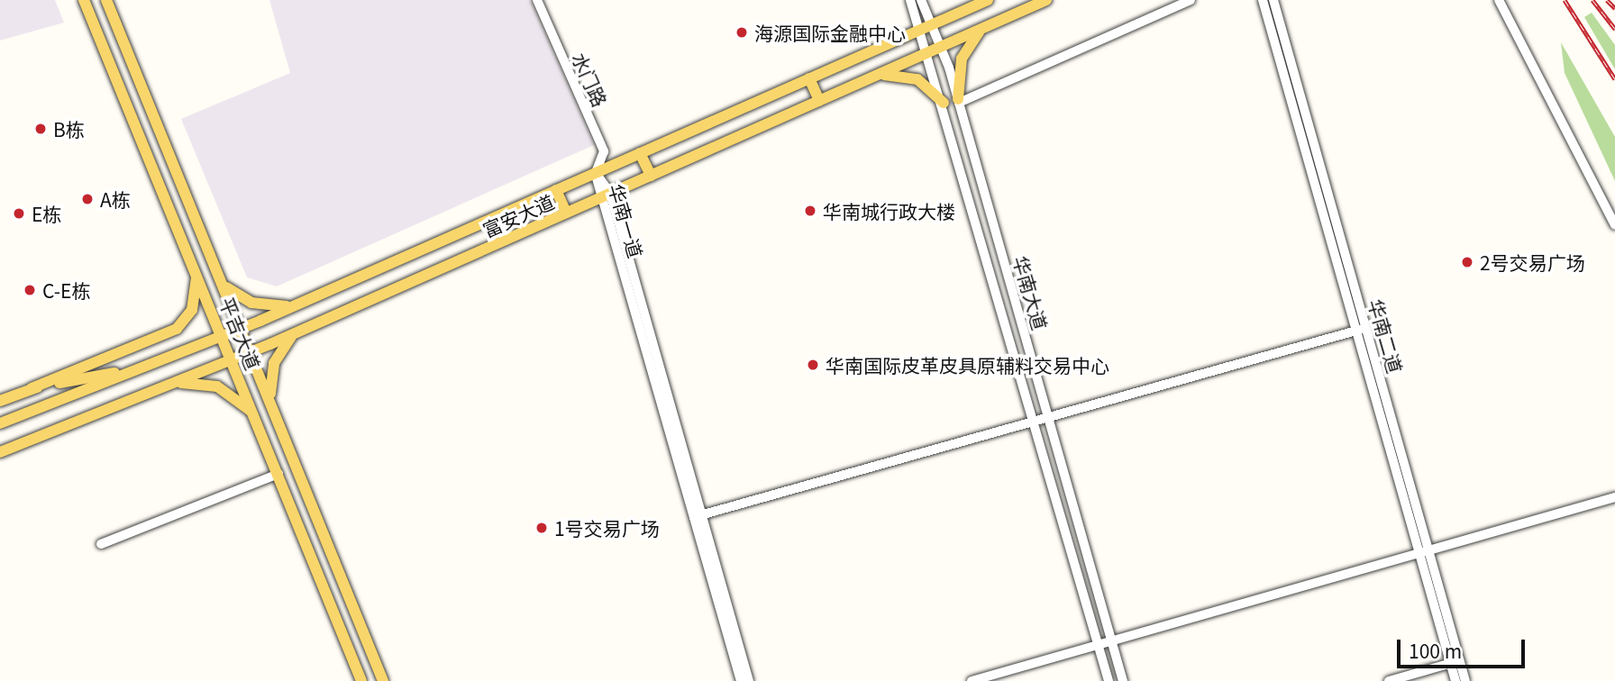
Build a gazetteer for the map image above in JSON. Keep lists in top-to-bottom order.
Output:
{
  "streets": {
    "main road": ["富安大道", "平吉大道"],
    "street": [
      "水门路",
      "华南一道",
      "华南大道",
      "华南二道"
    ]
  },
  "crossings": [
    ["水门路", "富安大道"],
    ["水门路", "华南一道"],
    ["富安大道", "华南一道"],
    ["富安大道", "华南大道"],
    ["富安大道", "平吉大道"]
  ],
  "places": [
    "海源国际金融中心",
    "B栋",
    "A栋",
    "华南城行政大楼",
    "E栋",
    "2号交易广场",
    "C-E栋",
    "华南国际皮革皮具原辅料交易中心",
    "1号交易广场"
  ],
  "scale_bar": "100 m"
}
